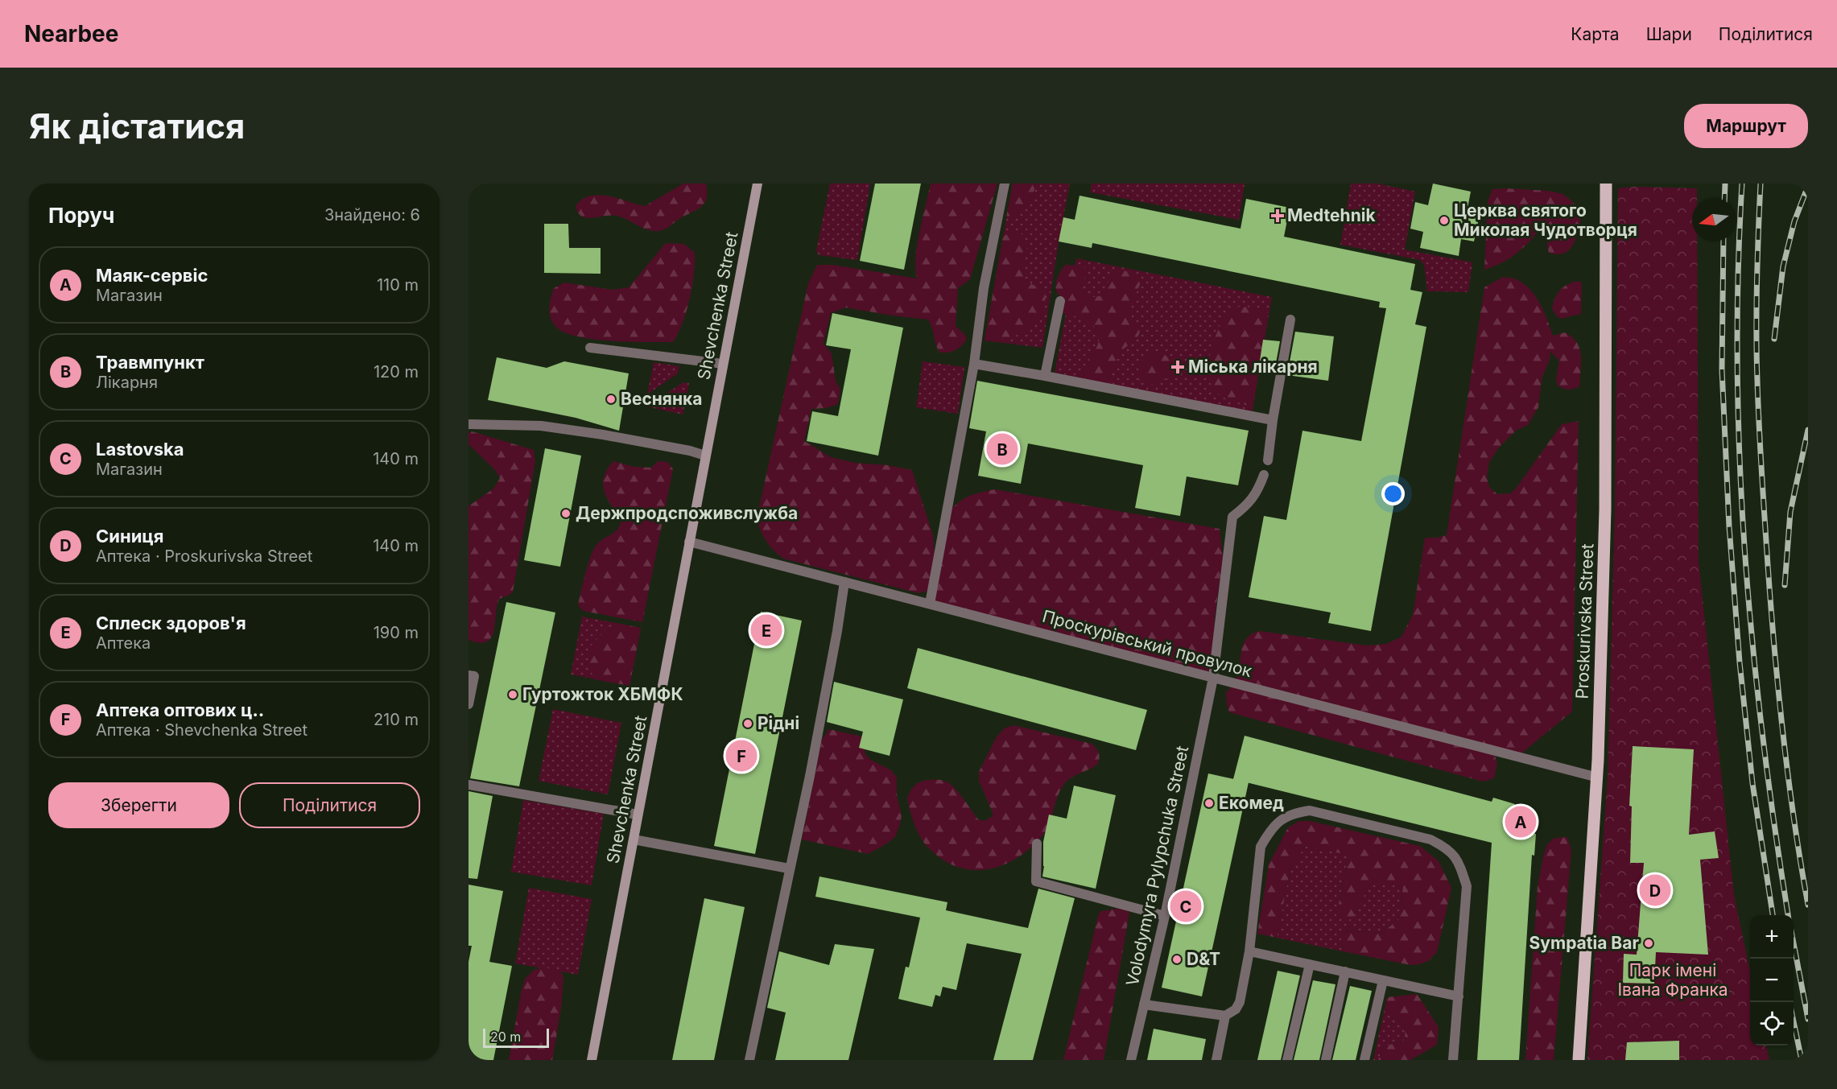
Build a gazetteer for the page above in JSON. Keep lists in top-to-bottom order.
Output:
{
  "streets": {
    "main road": ["Shevchenka Street", "Proskurivska Street"],
    "street": ["Проскурівський провулок", "Volodymyra Pylypchuka Street"]
  },
  "crossings": [
    ["Shevchenka Street", "Проскурівський провулок"],
    ["Proskurivska Street", "Проскурівський провулок"],
    ["Проскурівський провулок", "Volodymyra Pylypchuka Street"]
  ],
  "parks": ["Парк імені Івана Франка"],
  "places": {
    "health": ["Medtehnik", "Міська лікарня"],
    "other": [
      "Церква святого Миколая Чудотворця",
      "Веснянка",
      "Держпродспоживслужба",
      "Гуртожток ХБМФК",
      "Рідні",
      "Екомед",
      "Sympatia Bar",
      "D&T"
    ]
  },
  "scale_bar": "20 m",
  "north": "left",
  "page": {
    "header": "Nearbee",
    "nav": ["Карта", "Шари", "Поділитися"],
    "buttons": [
      "Маршрут",
      ["Зберегти", "Поділитися"]
    ],
    "title": "Як дістатися",
    "heading": ["Поруч", "Знайдено: 6"],
    "list": [
      {
        "mark": "A",
        "name": "Маяк-сервіс",
        "note": "Магазин",
        "value": "110 m"
      },
      {
        "mark": "B",
        "name": "Травмпункт",
        "note": "Лікарня",
        "value": "120 m"
      },
      {
        "mark": "C",
        "name": "Lastovska",
        "note": "Магазин",
        "value": "140 m"
      },
      {
        "mark": "D",
        "name": "Синиця",
        "note": "Аптека · Proskurivska Street",
        "value": "140 m"
      },
      {
        "mark": "E",
        "name": "Сплеск здоров'я",
        "note": "Аптека",
        "value": "190 m"
      },
      {
        "mark": "F",
        "name": "Аптека оптових ц‥",
        "note": "Аптека · Shevchenka Street",
        "value": "210 m"
      }
    ],
    "pins": [
      "B",
      "E",
      "F",
      "A",
      "D",
      "C"
    ],
    "map_buttons": ["+", "−"],
    "scale": "20 m"
  }
}
